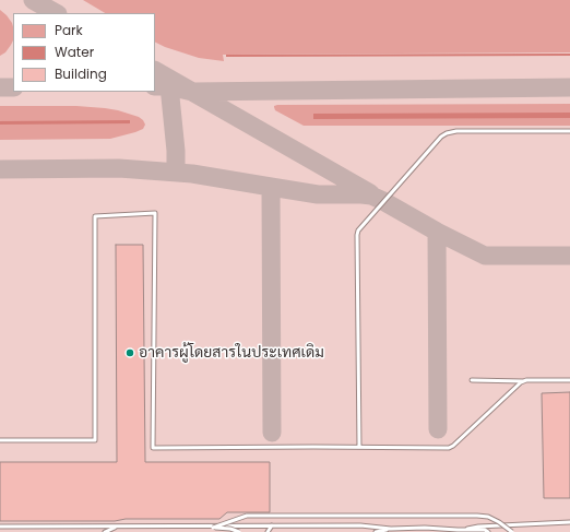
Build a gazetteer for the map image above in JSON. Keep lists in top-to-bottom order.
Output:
{
  "places": ["อาคารผู้โดยสารในประเทศเดิม"],
  "legend": ["Park", "Water", "Building"]
}
